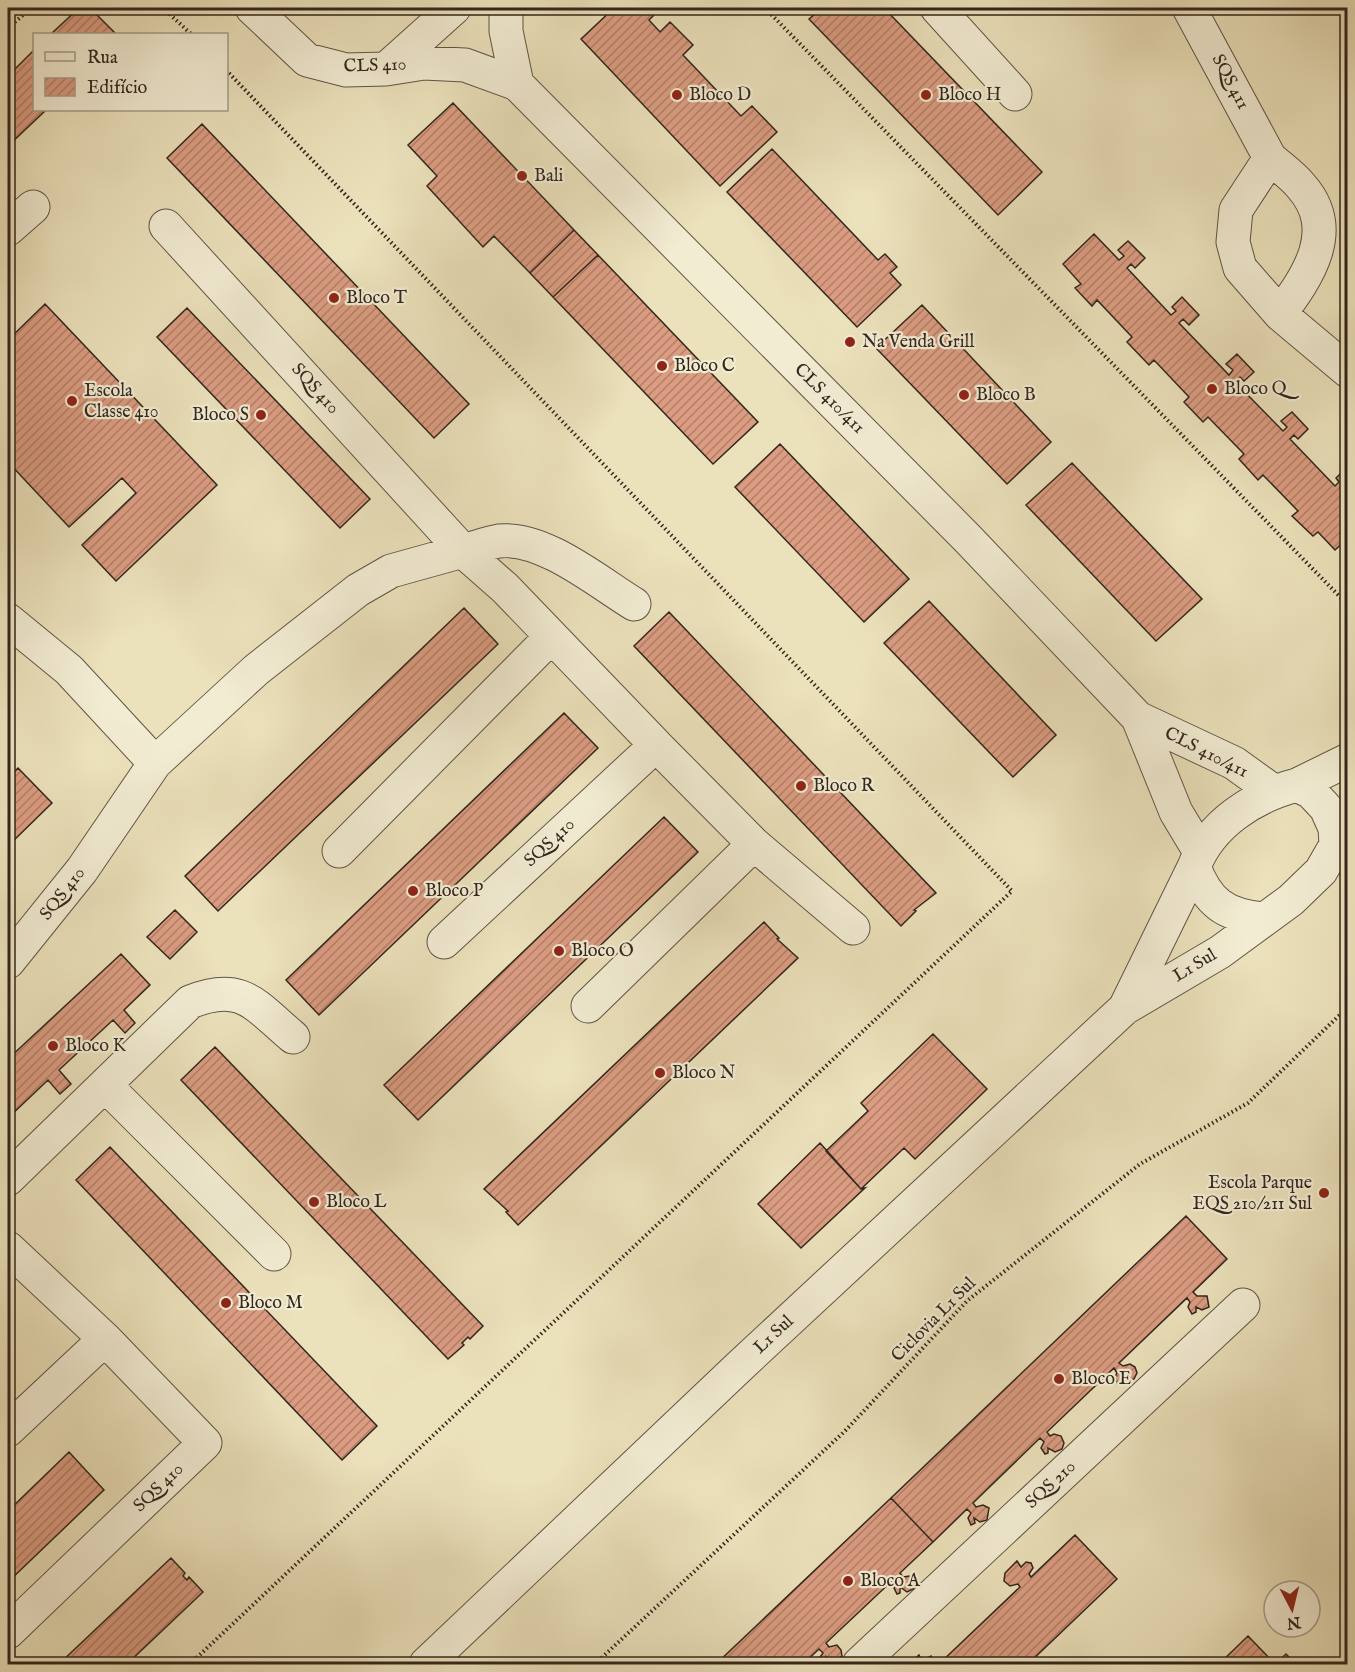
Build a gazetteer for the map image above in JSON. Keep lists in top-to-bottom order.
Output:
{
  "streets": {
    "street": [
      "CLS 410",
      "SQS 411",
      "SQS 410",
      "CLS 410/411",
      "L1 Sul",
      "SQS 210"
    ],
    "path": ["Ciclovia L1 Sul"]
  },
  "crossings": [
    ["CLS 410", "CLS 410/411"],
    ["CLS 410/411", "L1 Sul"]
  ],
  "places": [
    "Bloco D",
    "Bloco H",
    "Bali",
    "Bloco T",
    "Na Venda Grill",
    "Bloco C",
    "Bloco Q",
    "Bloco B",
    "Escola Classe 410",
    "Bloco S",
    "Bloco R",
    "Bloco P",
    "Bloco O",
    "Bloco K",
    "Bloco N",
    "Escola Parque EQS 210/211 Sul",
    "Bloco L",
    "Bloco M",
    "Bloco E",
    "Bloco A"
  ],
  "legend": ["Rua", "Edifício"],
  "north": "bottom"
}
